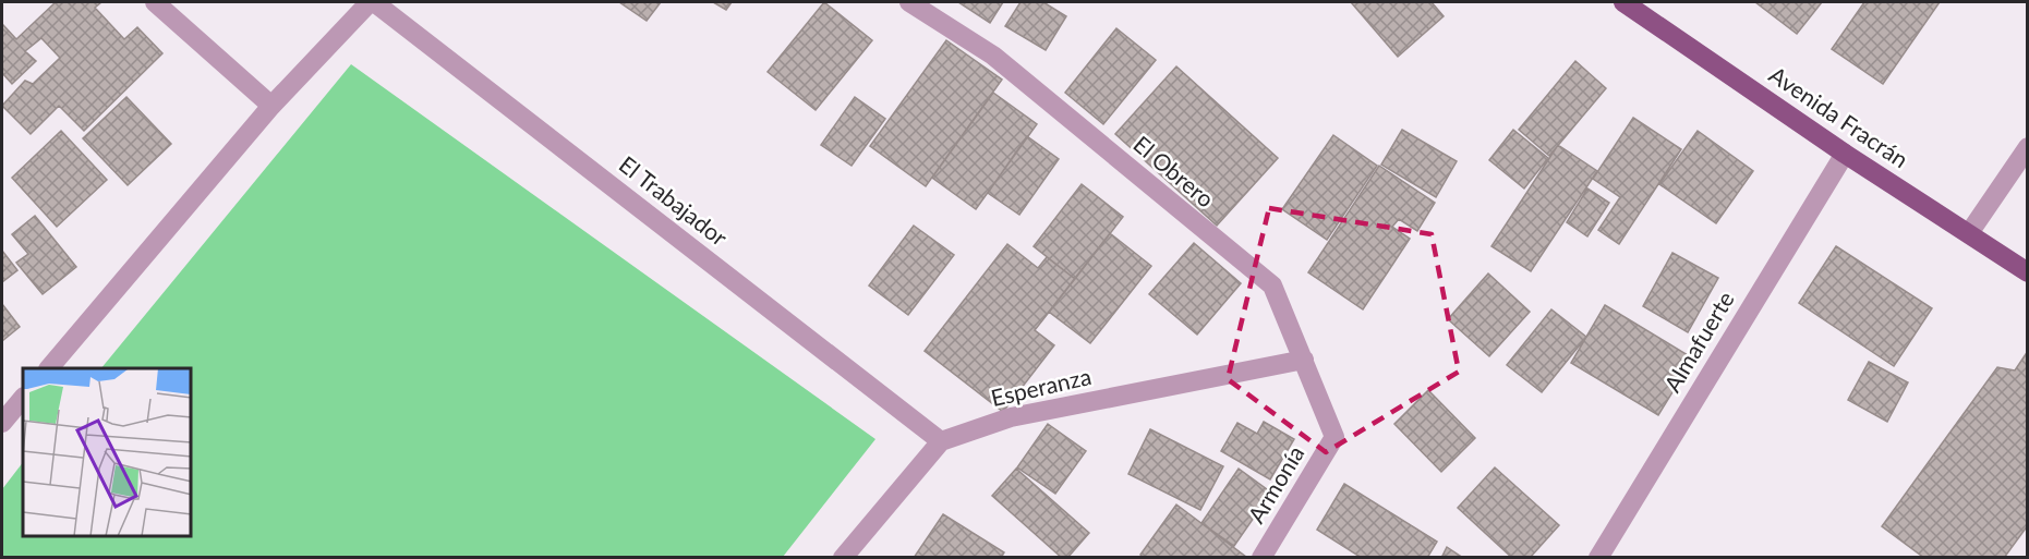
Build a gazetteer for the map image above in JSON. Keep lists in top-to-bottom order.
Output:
{
  "streets": {
    "main road": ["Avenida Fracrán"],
    "street": [
      "El Obrero",
      "El Trabajador",
      "Almafuerte",
      "Esperanza",
      "Armonía"
    ]
  },
  "crossings": [
    ["Avenida Fracrán", "Almafuerte"],
    ["El Obrero", "Esperanza"],
    ["El Obrero", "Armonía"],
    ["El Trabajador", "Esperanza"]
  ]
}
